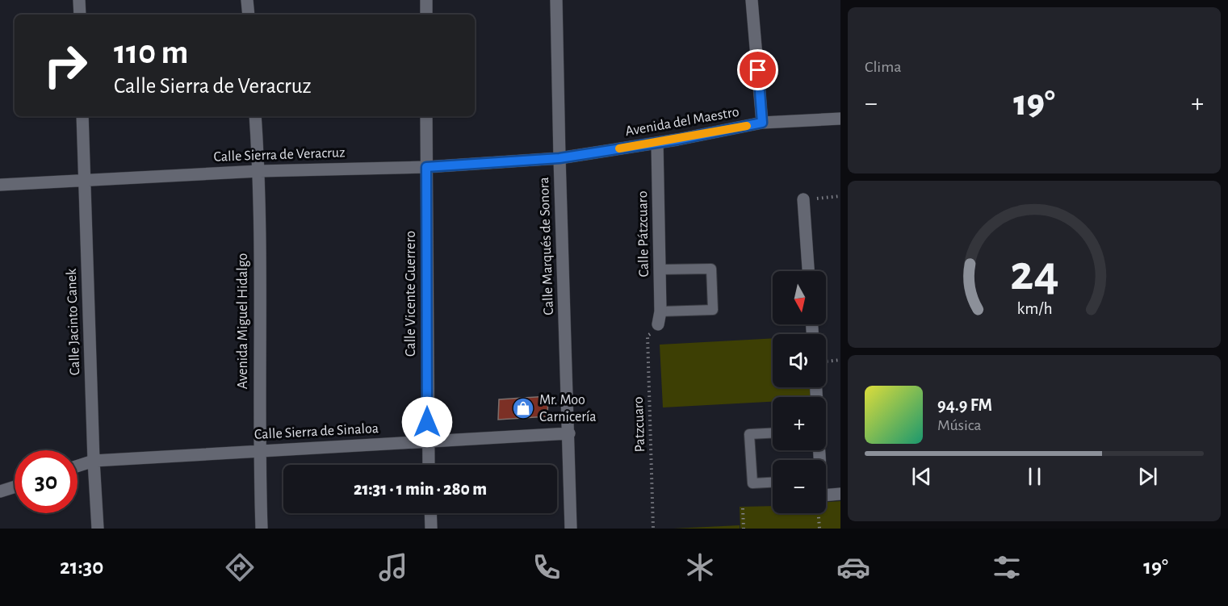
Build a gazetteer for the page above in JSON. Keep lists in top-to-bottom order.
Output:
{
  "streets": {
    "street": [
      "Avenida del Maestro",
      "Calle Sierra de Veracruz",
      "Calle Pátzcuaro",
      "Calle Marqués de Sonora",
      "Calle Vicente Guerrero",
      "Avenida Miguel Hidalgo",
      "Calle Jacinto Canek",
      "Calle Sierra de Sinaloa"
    ],
    "path": ["Patzcuaro"]
  },
  "crossings": [
    ["Avenida del Maestro", "Calle Sierra de Veracruz"],
    ["Avenida del Maestro", "Calle Pátzcuaro"],
    ["Avenida del Maestro", "Calle Marqués de Sonora"],
    ["Calle Sierra de Veracruz", "Calle Marqués de Sonora"],
    ["Calle Sierra de Veracruz", "Calle Vicente Guerrero"],
    ["Calle Sierra de Veracruz", "Avenida Miguel Hidalgo"],
    ["Calle Sierra de Veracruz", "Calle Jacinto Canek"],
    ["Calle Pátzcuaro", "Patzcuaro"],
    ["Calle Marqués de Sonora", "Calle Sierra de Sinaloa"],
    ["Calle Vicente Guerrero", "Calle Sierra de Sinaloa"],
    ["Avenida Miguel Hidalgo", "Calle Sierra de Sinaloa"],
    ["Calle Jacinto Canek", "Calle Sierra de Sinaloa"]
  ],
  "places": {
    "shop": ["Mr. Moo Carnicería"]
  },
  "north": "bottom",
  "page": {
    "tile": "Clima",
    "turn": ["110 m", "Calle Sierra de Veracruz"],
    "heat": ["−", "19°", "+"],
    "map_buttons": ["+", "−"],
    "song": ["94.9 FM", "Música"],
    "limit": "30",
    "trip": "21:31 · 1 min · 280 m",
    "tabs": ["21:30", "19°"],
    "gauge": ["24", "km/h"]
  }
}
